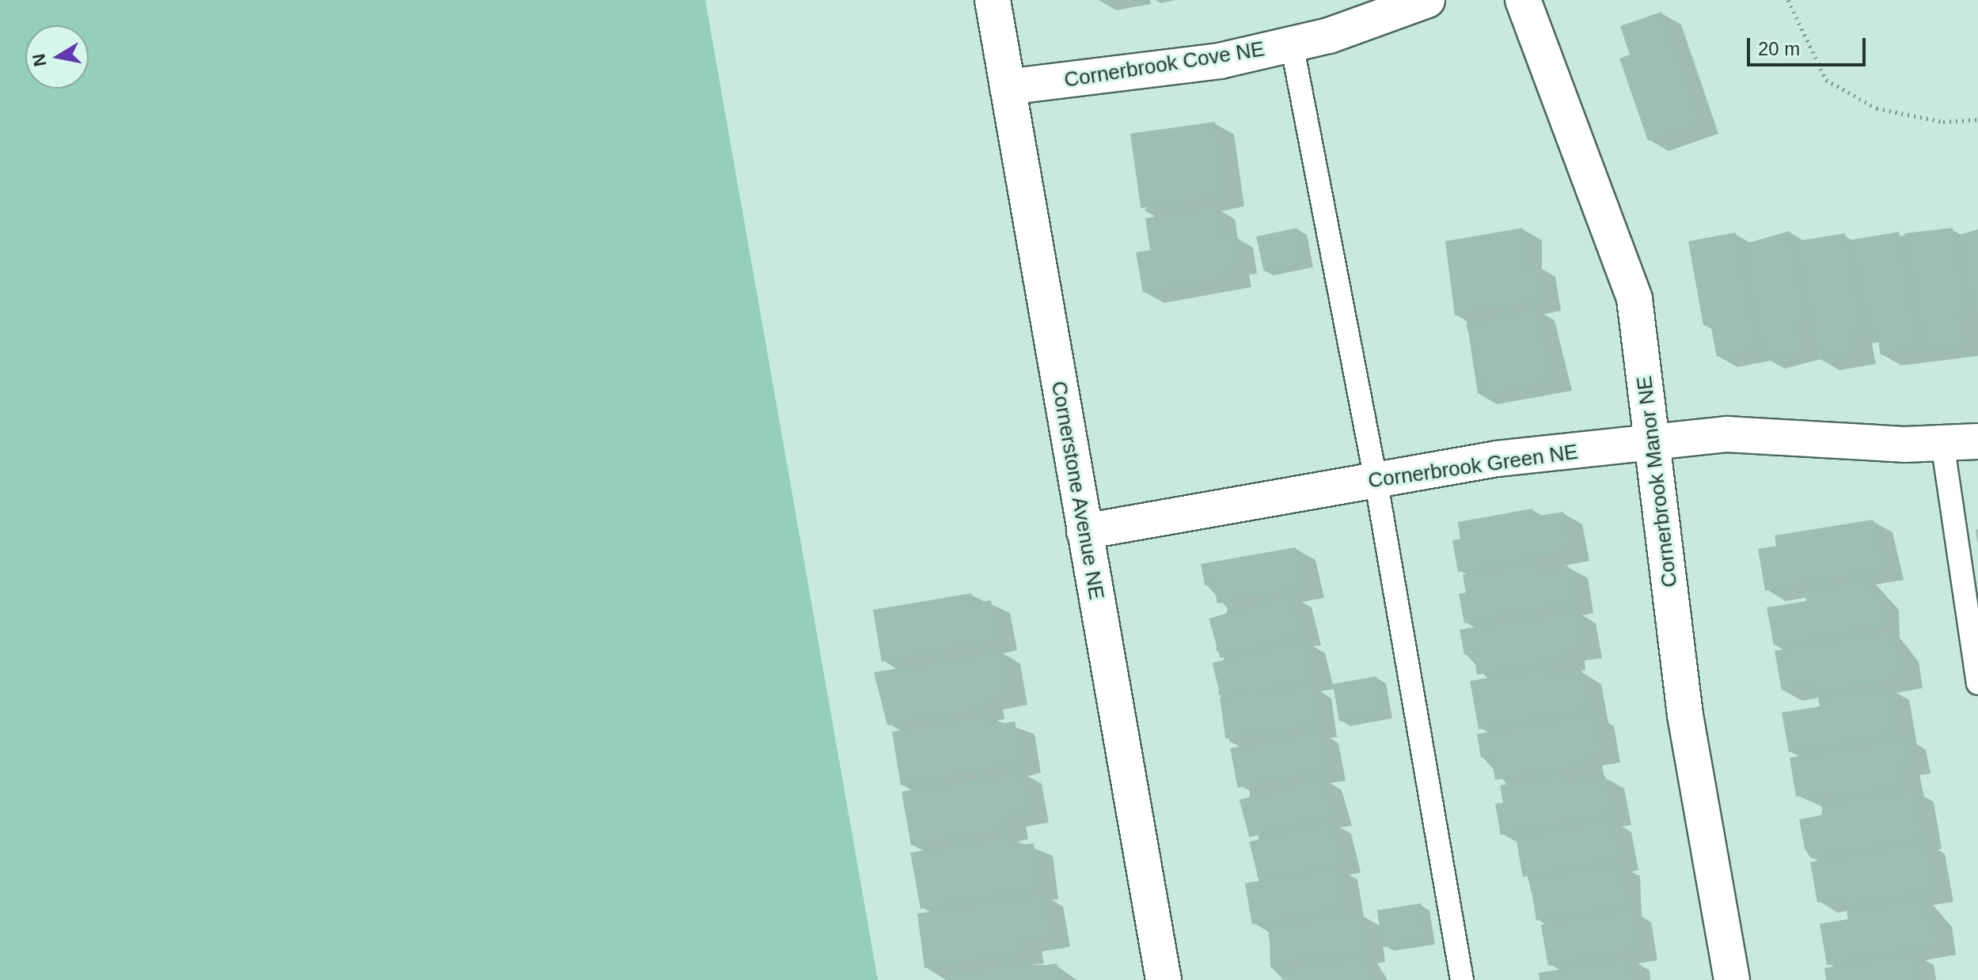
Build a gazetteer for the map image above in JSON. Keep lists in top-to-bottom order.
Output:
{
  "streets": {
    "street": [
      "Cornerbrook Cove NE",
      "Cornerbrook Green NE",
      "Cornerbrook Manor NE",
      "Cornerstone Avenue NE"
    ]
  },
  "crossings": [
    ["Cornerbrook Cove NE", "Cornerstone Avenue NE"],
    ["Cornerbrook Green NE", "Cornerbrook Manor NE"],
    ["Cornerbrook Green NE", "Cornerstone Avenue NE"]
  ],
  "scale_bar": "20 m",
  "north": "left"
}
